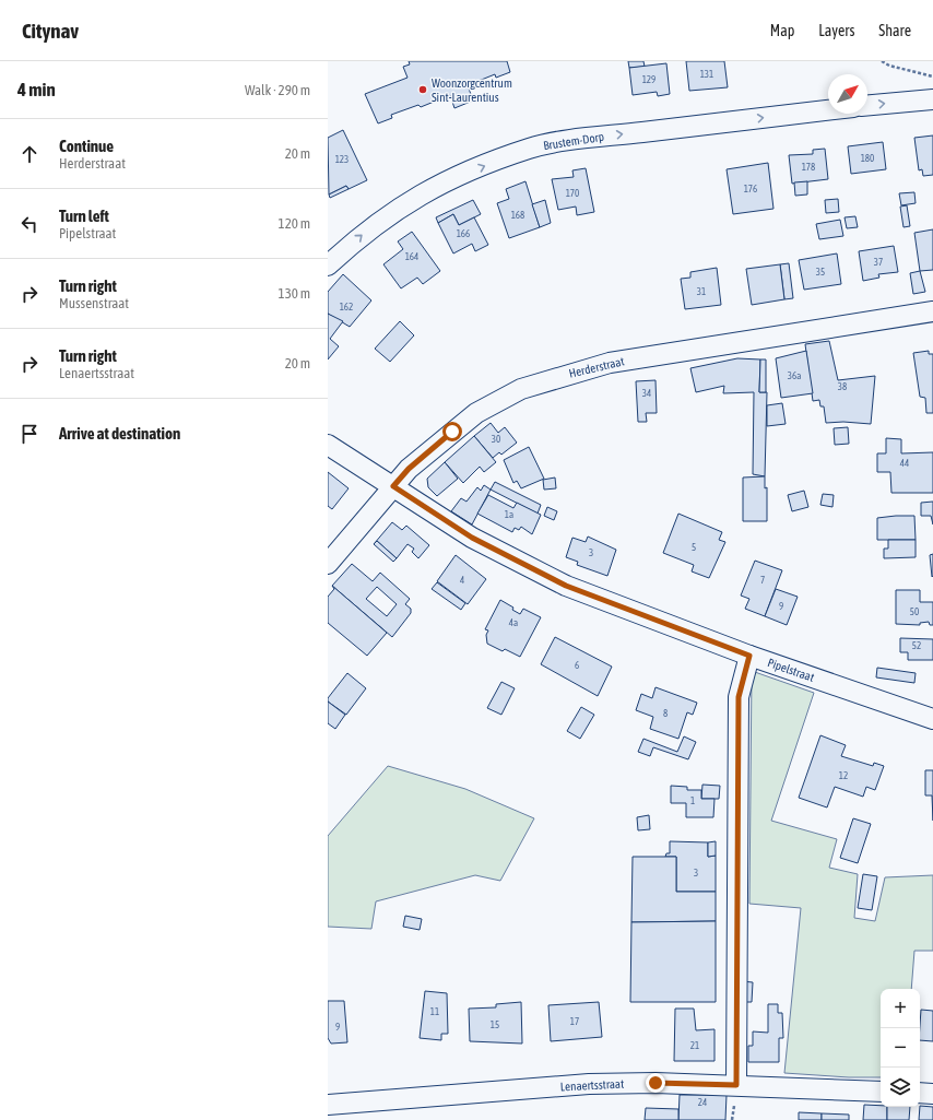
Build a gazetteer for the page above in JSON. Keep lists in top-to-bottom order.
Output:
{
  "streets": {
    "street": [
      "Brustem-Dorp",
      "Herderstraat",
      "Pipelstraat",
      "Lenaertsstraat"
    ]
  },
  "crossings": [
    ["Herderstraat", "Pipelstraat"]
  ],
  "one_way": ["Brustem-Dorp"],
  "places": ["Woonzorgcentrum Sint-Laurentius"],
  "house_numbers": [
    "131",
    "129",
    "180",
    "123",
    "178",
    "176",
    "170",
    "168",
    "166",
    "164",
    "37",
    "35",
    "31",
    "162",
    "36a",
    "38",
    "34",
    "30",
    "44",
    "1a",
    "5",
    "3",
    "4",
    "7",
    "9",
    "50",
    "4a",
    "52",
    "6",
    "8",
    "12",
    "1",
    "3",
    "11",
    "17",
    "15",
    "9",
    "21",
    "24"
  ],
  "north": "top right",
  "page": {
    "header": "Citynav",
    "nav": ["Map", "Layers", "Share"],
    "heading": ["4 min", "Walk · 290 m"],
    "list": [
      ["Continue", "Herderstraat", "20 m"],
      ["Turn left", "Pipelstraat", "120 m"],
      ["Turn right", "Mussenstraat", "130 m"],
      ["Turn right", "Lenaertsstraat", "20 m"],
      "Arrive at destination"
    ],
    "map_buttons": ["+", "−"]
  }
}
